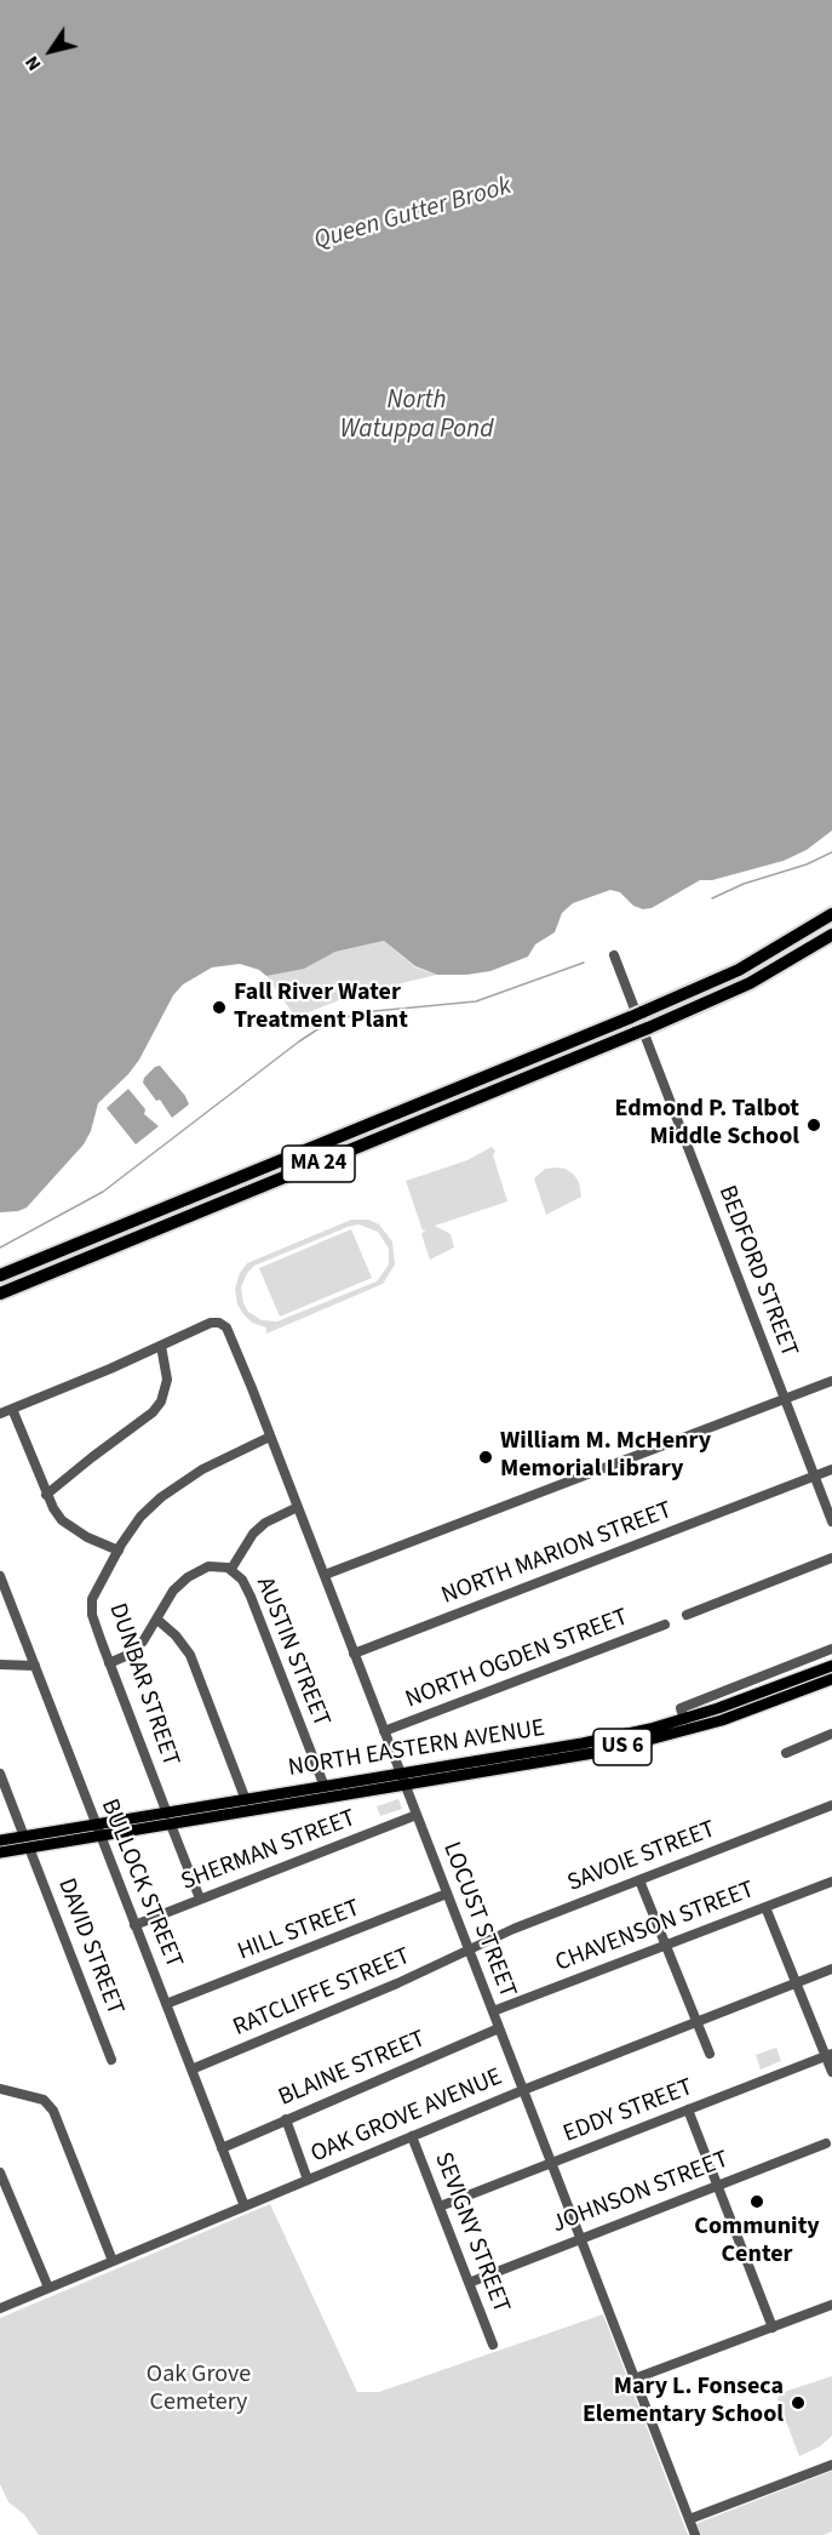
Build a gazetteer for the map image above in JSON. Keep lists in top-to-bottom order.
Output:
{
  "streets": {
    "highway": ["MA 24"],
    "main road": ["US 6", "NORTH EASTERN AVENUE"],
    "street": [
      "BEDFORD STREET",
      "NORTH MARION STREET",
      "AUSTIN STREET",
      "NORTH OGDEN STREET",
      "DUNBAR STREET",
      "SHERMAN STREET",
      "SAVOIE STREET",
      "BULLOCK STREET",
      "LOCUST STREET",
      "CHAVENSON STREET",
      "HILL STREET",
      "DAVID STREET",
      "RATCLIFFE STREET",
      "BLAINE STREET",
      "EDDY STREET",
      "OAK GROVE AVENUE",
      "JOHNSON STREET",
      "SEVIGNY STREET"
    ]
  },
  "crossings": [
    ["BEDFORD STREET", "NORTH MARION STREET"],
    ["NORTH MARION STREET", "LOCUST STREET"],
    ["AUSTIN STREET", "DUNBAR STREET"],
    ["AUSTIN STREET", "NORTH EASTERN AVENUE"],
    ["NORTH OGDEN STREET", "LOCUST STREET"],
    ["DUNBAR STREET", "NORTH EASTERN AVENUE"],
    ["DUNBAR STREET", "SHERMAN STREET"],
    ["DUNBAR STREET", "LOCUST STREET"],
    ["NORTH EASTERN AVENUE", "BULLOCK STREET"],
    ["NORTH EASTERN AVENUE", "LOCUST STREET"],
    ["NORTH EASTERN AVENUE", "DAVID STREET"],
    ["SHERMAN STREET", "BULLOCK STREET"],
    ["SHERMAN STREET", "LOCUST STREET"],
    ["SAVOIE STREET", "LOCUST STREET"],
    ["SAVOIE STREET", "RATCLIFFE STREET"],
    ["BULLOCK STREET", "HILL STREET"],
    ["BULLOCK STREET", "RATCLIFFE STREET"],
    ["BULLOCK STREET", "BLAINE STREET"],
    ["BULLOCK STREET", "OAK GROVE AVENUE"],
    ["LOCUST STREET", "CHAVENSON STREET"],
    ["LOCUST STREET", "HILL STREET"],
    ["LOCUST STREET", "RATCLIFFE STREET"],
    ["LOCUST STREET", "BLAINE STREET"],
    ["LOCUST STREET", "EDDY STREET"],
    ["LOCUST STREET", "OAK GROVE AVENUE"],
    ["LOCUST STREET", "JOHNSON STREET"],
    ["EDDY STREET", "SEVIGNY STREET"],
    ["OAK GROVE AVENUE", "SEVIGNY STREET"],
    ["JOHNSON STREET", "SEVIGNY STREET"]
  ],
  "water": ["Queen Gutter Brook", "North Watuppa Pond"],
  "parks": ["Oak Grove Cemetery"],
  "places": [
    "Fall River Water Treatment Plant",
    "Edmond P. Talbot Middle School",
    "William M. McHenry Memorial Library",
    "Community Center",
    "Mary L. Fonseca Elementary School"
  ],
  "north": "bottom left"
}
